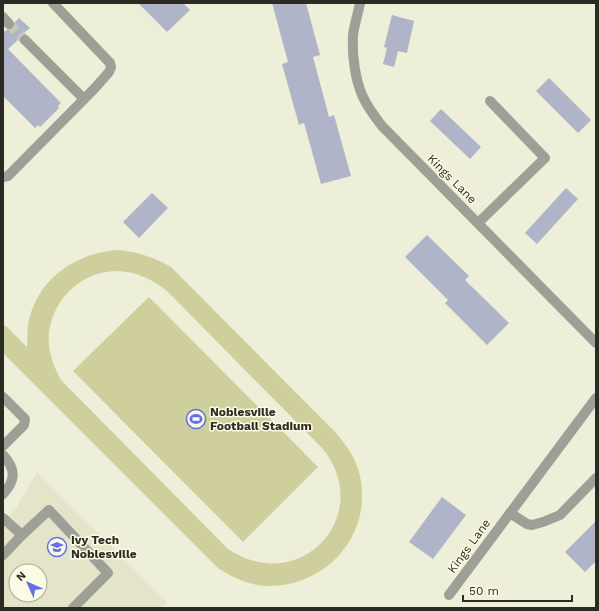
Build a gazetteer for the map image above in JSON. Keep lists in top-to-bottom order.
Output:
{
  "streets": {
    "street": ["Kings Lane"]
  },
  "places": {
    "sports": ["Noblesville Football Stadium"],
    "school or university": ["Ivy Tech Noblesville"]
  },
  "scale_bar": "50 m",
  "north": "top left"
}
